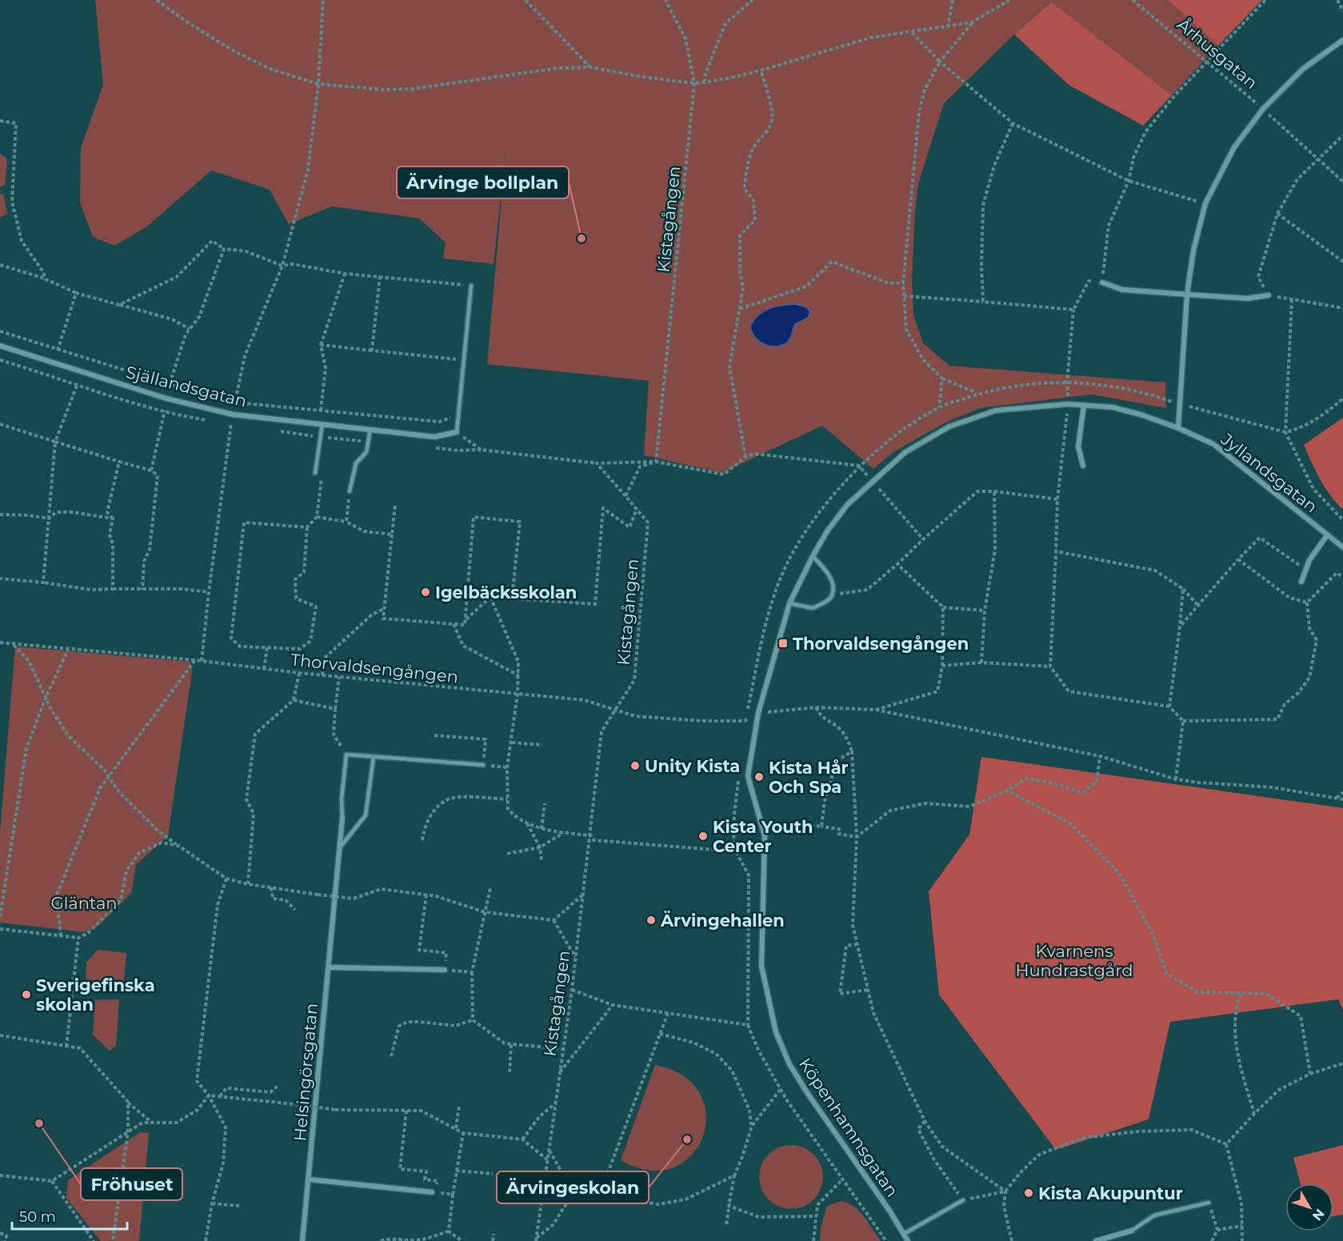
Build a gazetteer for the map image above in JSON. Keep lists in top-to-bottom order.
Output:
{
  "streets": {
    "street": [
      "Århusgatan",
      "Själlandsgatan",
      "Jyllandsgatan",
      "Helsingörsgatan",
      "Köpenhamnsgatan"
    ],
    "path": ["Kistagången", "Thorvaldsengången"]
  },
  "crossings": [
    ["Århusgatan", "Jyllandsgatan"],
    ["Kistagången", "Thorvaldsengången"],
    ["Jyllandsgatan", "Köpenhamnsgatan"]
  ],
  "parks": ["Gläntan", "Kvarnens Hundrastgård"],
  "places": {
    "other": [
      "Ärvinge bollplan",
      "Igelbäcksskolan",
      "Unity Kista",
      "Kista Hår Och Spa",
      "Kista Youth Center",
      "Ärvingehallen",
      "Sverigefinska skolan",
      "Fröhuset",
      "Ärvingeskolan",
      "Kista Akupuntur"
    ],
    "transit": ["Thorvaldsengången"]
  },
  "scale_bar": "50 m",
  "north": "bottom right"
}
